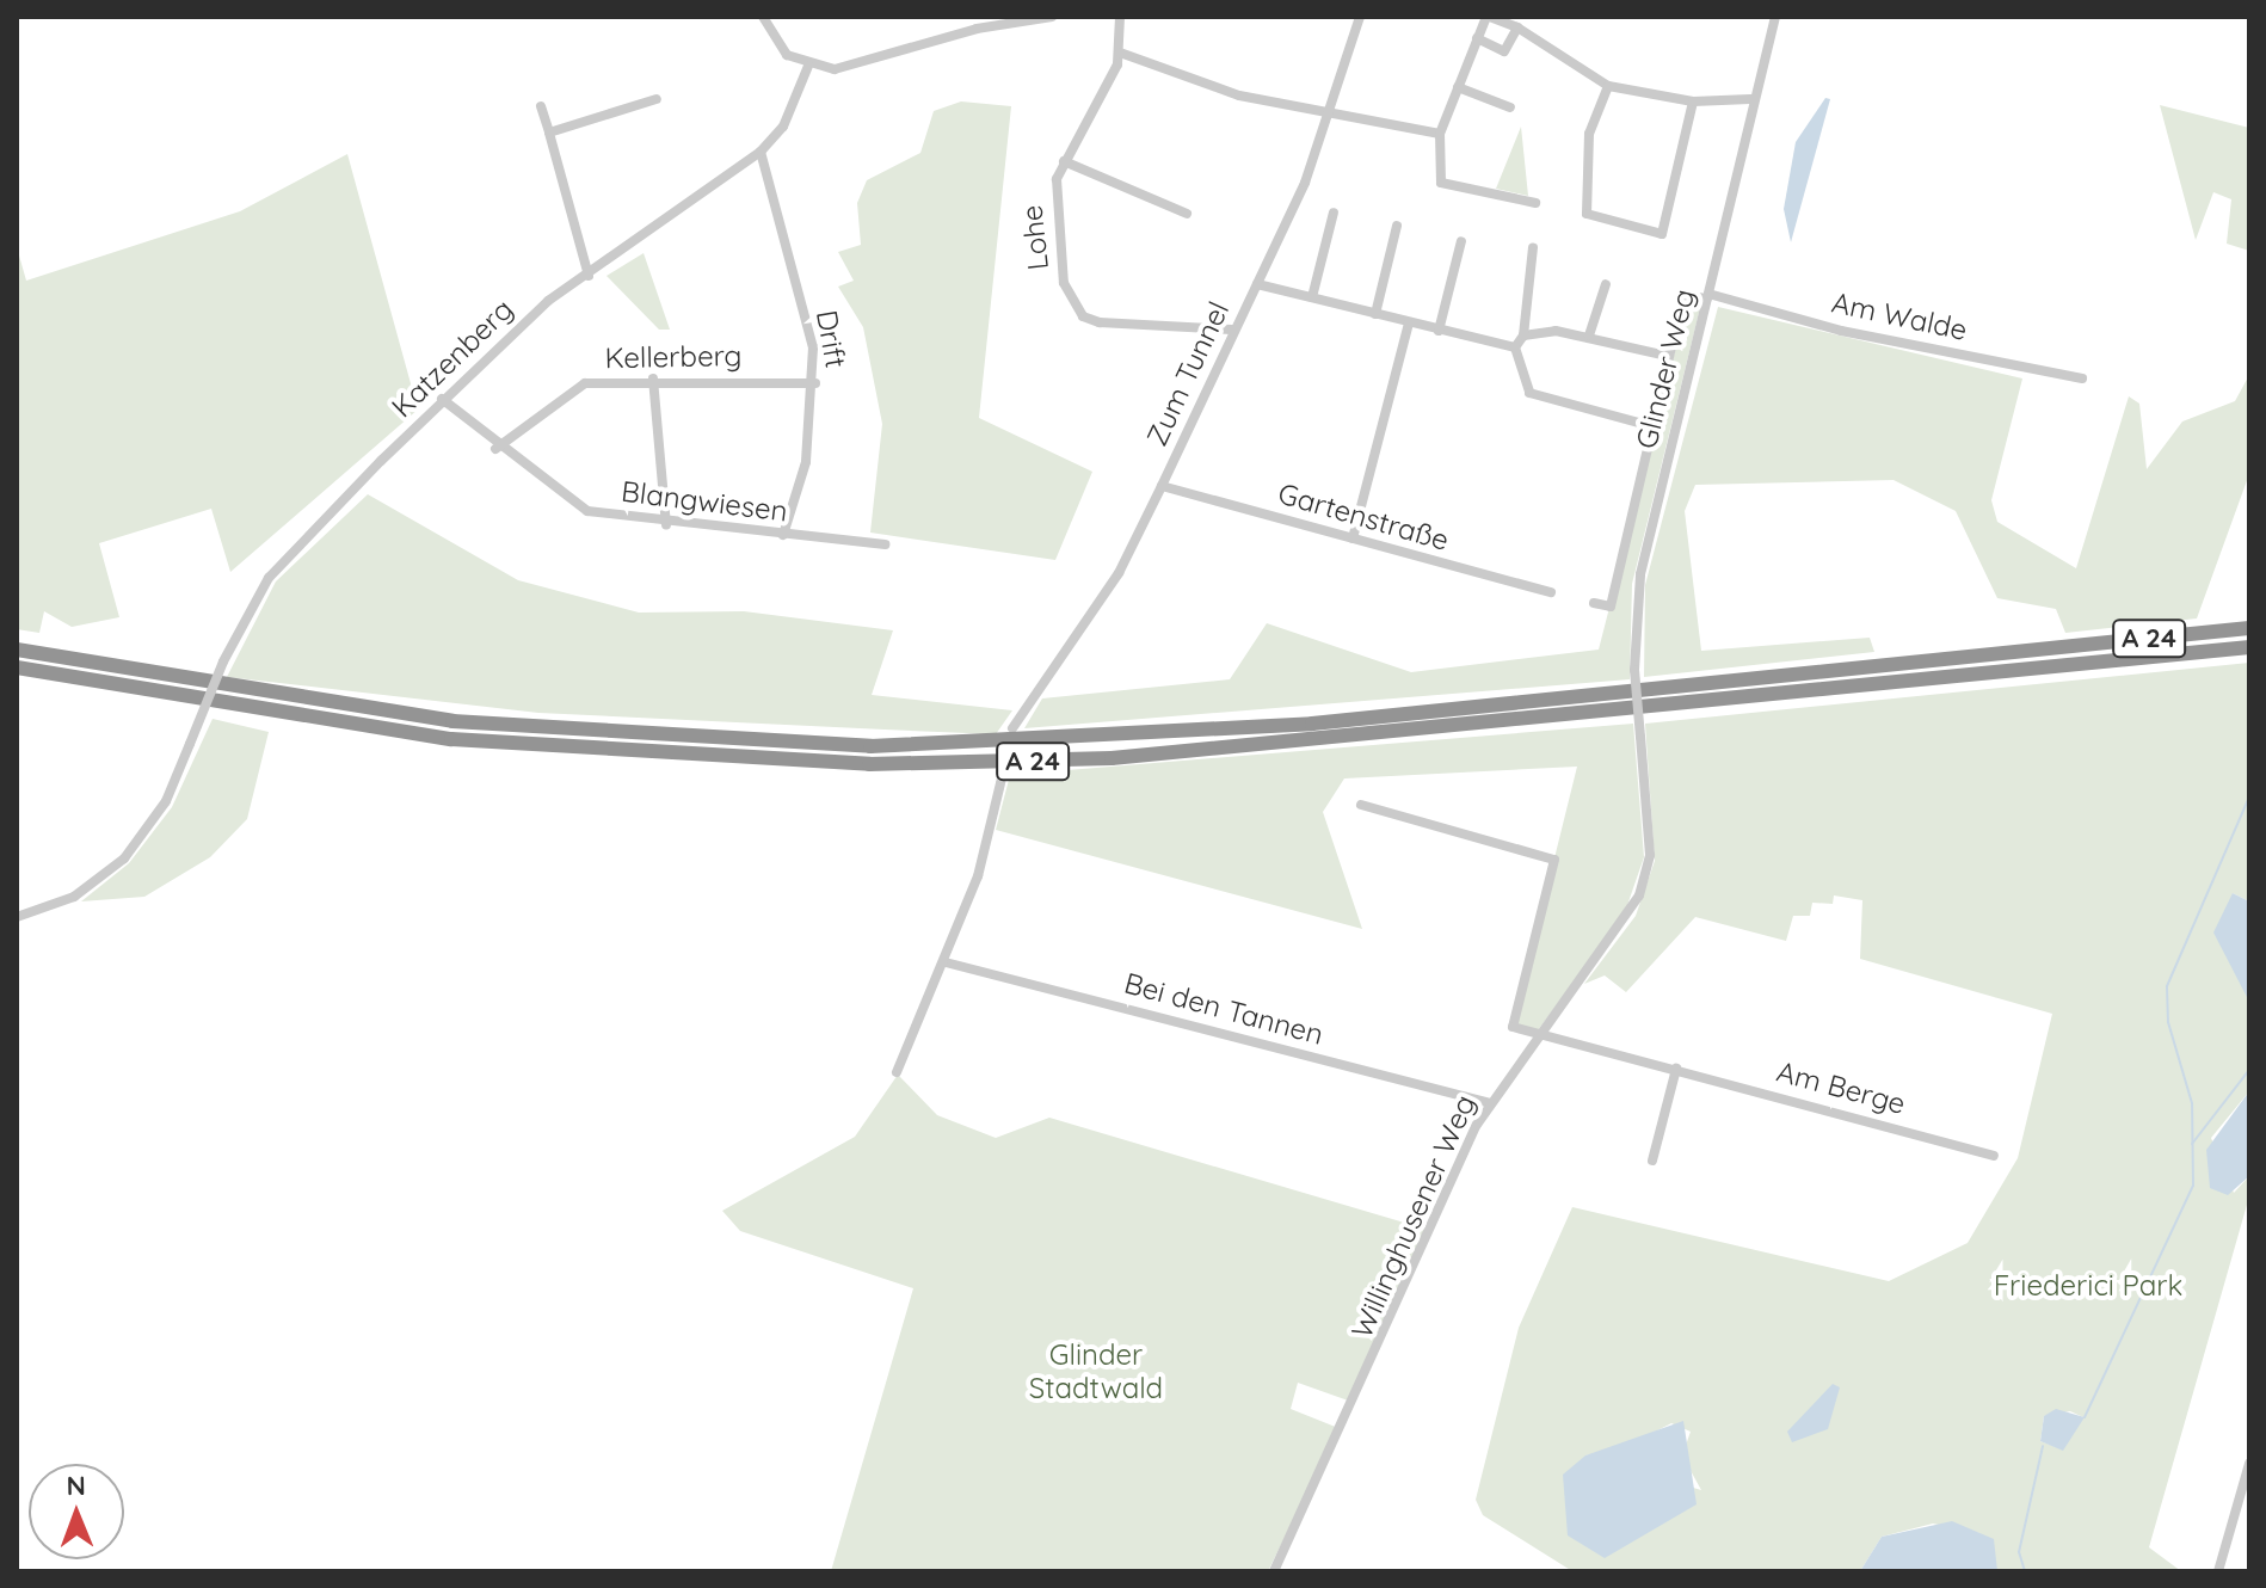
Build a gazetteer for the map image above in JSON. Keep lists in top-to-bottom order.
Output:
{
  "streets": {
    "highway": ["A 24"],
    "street": [
      "Lohe",
      "Am Walde",
      "Drift",
      "Kellerberg",
      "Katzenberg",
      "Glinder Weg",
      "Zum Tunnel",
      "Blangwiesen",
      "Gartenstraße",
      "Bei den Tannen",
      "Am Berge",
      "Willinghusener Weg"
    ]
  },
  "crossings": [
    ["Lohe", "Zum Tunnel"],
    ["Am Walde", "Glinder Weg"],
    ["Drift", "Kellerberg"],
    ["Drift", "Katzenberg"],
    ["Drift", "Blangwiesen"],
    ["Kellerberg", "Blangwiesen"],
    ["Katzenberg", "Blangwiesen"],
    ["Glinder Weg", "Willinghusener Weg"],
    ["Zum Tunnel", "Gartenstraße"],
    ["Bei den Tannen", "Willinghusener Weg"],
    ["Am Berge", "Willinghusener Weg"]
  ],
  "parks": ["Friederici Park", "Glinder Stadtwald"],
  "north": "top"
}
